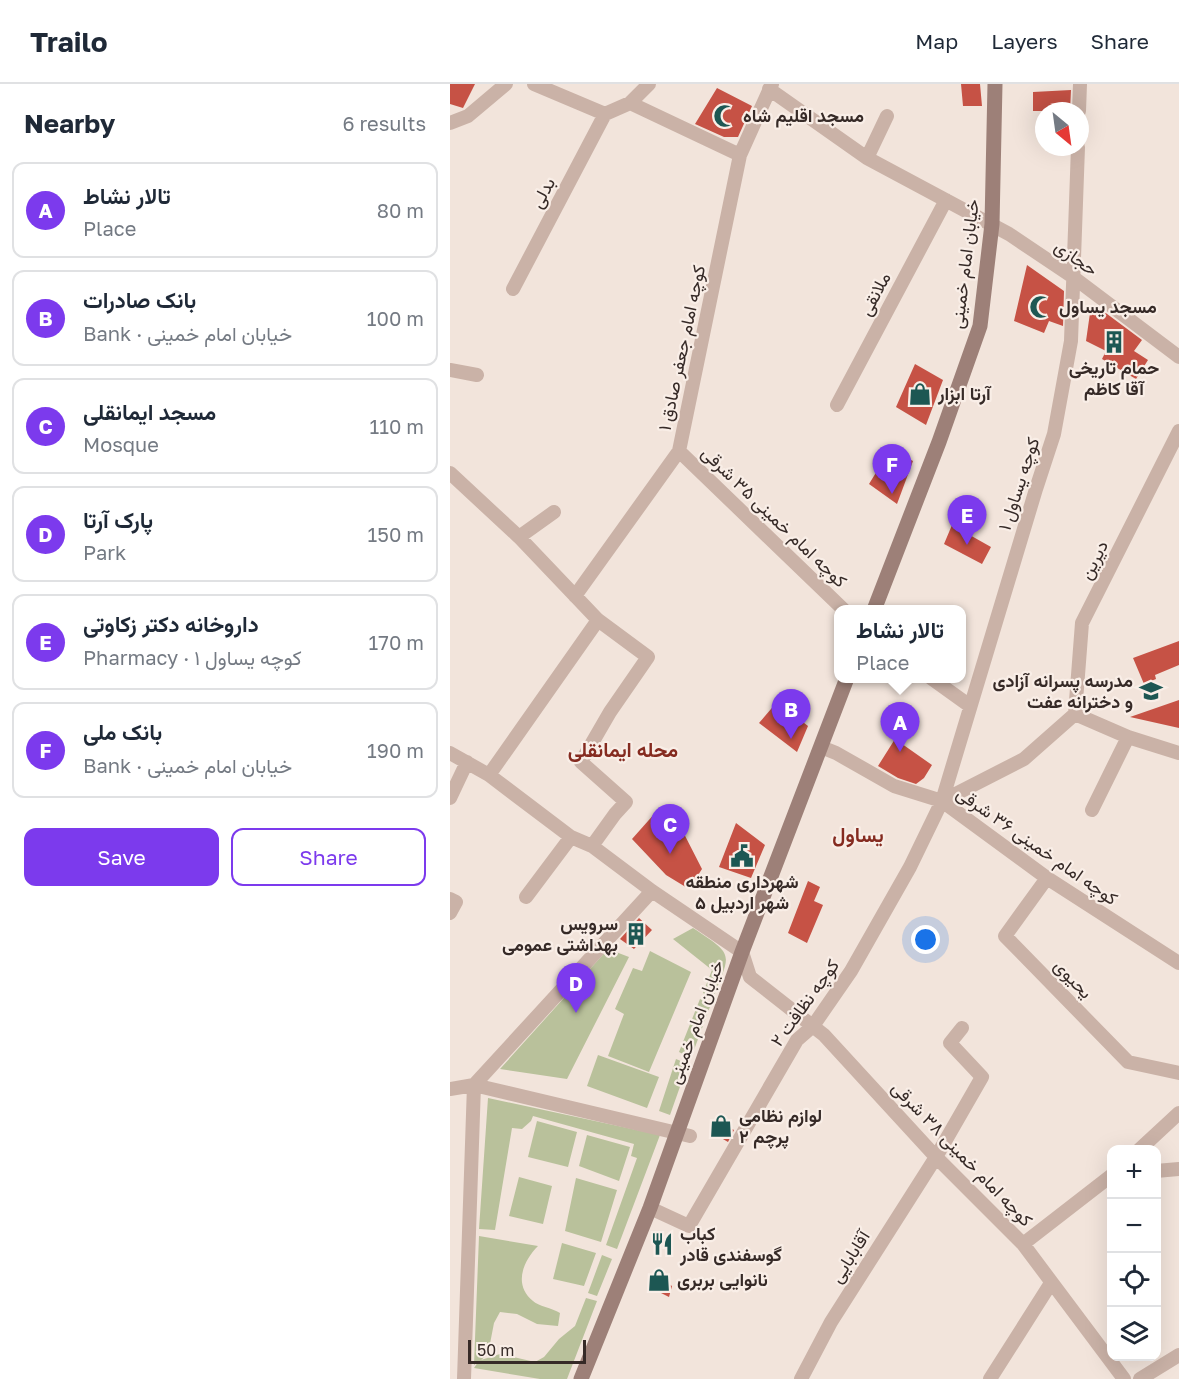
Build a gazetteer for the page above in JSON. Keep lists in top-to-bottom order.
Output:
{
  "streets": {
    "main road": ["خیابان امام خمینی"],
    "street": [
      "بدلی",
      "حجازی",
      "ملانقی",
      "کوچه امام جعفر صادق ۱",
      "کوچه یساول ۱",
      "کوچه امام خمینی ۳۵ شرقی",
      "دیرین",
      "کوچه امام خمینی ۳۶ شرقی",
      "یحیوی",
      "کوچه نظافت ۲",
      "کوچه امام خمینی ۳۸ شرقی",
      "آقابابایی"
    ]
  },
  "crossings": [
    ["حجازی", "خیابان امام خمینی"],
    ["حجازی", "ملانقی"],
    ["حجازی", "کوچه امام جعفر صادق ۱"],
    ["حجازی", "کوچه یساول ۱"],
    ["خیابان امام خمینی", "کوچه امام خمینی ۳۶ شرقی"],
    ["خیابان امام خمینی", "کوچه نظافت ۲"],
    ["خیابان امام خمینی", "کوچه امام خمینی ۳۸ شرقی"],
    ["کوچه امام جعفر صادق ۱", "کوچه امام خمینی ۳۵ شرقی"],
    ["کوچه یساول ۱", "کوچه امام خمینی ۳۶ شرقی"],
    ["کوچه یساول ۱", "کوچه نظافت ۲"],
    ["کوچه امام خمینی ۳۶ شرقی", "یحیوی"],
    ["کوچه امام خمینی ۳۶ شرقی", "کوچه نظافت ۲"],
    ["کوچه نظافت ۲", "کوچه امام خمینی ۳۸ شرقی"],
    ["کوچه امام خمینی ۳۸ شرقی", "آقابابایی"]
  ],
  "districts": ["محله ایمانقلی", "یساول"],
  "places": {
    "mosque": ["مسجد اقلیم شاه", "مسجد یساول"],
    "building": ["حمام تاریخی آقا کاظم", "سرویس بهداشتی عمومی"],
    "shop": ["آرتا ابزار", "لوازم نظامی پرچم ۲", "نانوایی بربری"],
    "school or university": ["مدرسه پسرانه آزادی و دخترانه عفت"],
    "public building": ["شهرداری منطقه ۵ شهر اردبیل"],
    "restaurant": ["کباب گوسفندی قادر"]
  },
  "scale_bar": "50 m",
  "north": "bottom right",
  "page": {
    "header": "Trailo",
    "nav": ["Map", "Layers", "Share"],
    "heading": ["Nearby", "6 results"],
    "list": [
      {
        "mark": "A",
        "name": "تالار نشاط",
        "note": "Place",
        "value": "80 m"
      },
      {
        "mark": "B",
        "name": "بانک صادرات",
        "note": "Bank · خیابان امام خمینی",
        "value": "100 m"
      },
      {
        "mark": "C",
        "name": "مسجد ایمانقلی",
        "note": "Mosque",
        "value": "110 m"
      },
      {
        "mark": "D",
        "name": "پارک آرتا",
        "note": "Park",
        "value": "150 m"
      },
      {
        "mark": "E",
        "name": "داروخانه دکتر زکاوتی",
        "note": "Pharmacy · کوچه یساول ۱",
        "value": "170 m"
      },
      {
        "mark": "F",
        "name": "بانک ملی",
        "note": "Bank · خیابان امام خمینی",
        "value": "190 m"
      }
    ],
    "pins": [
      "F",
      "E",
      "B",
      "A",
      "C",
      "D"
    ],
    "popup": ["تالار نشاط", "Place"],
    "buttons": ["Save", "Share"],
    "map_buttons": ["+", "−"],
    "scale": "50 m"
  }
}
